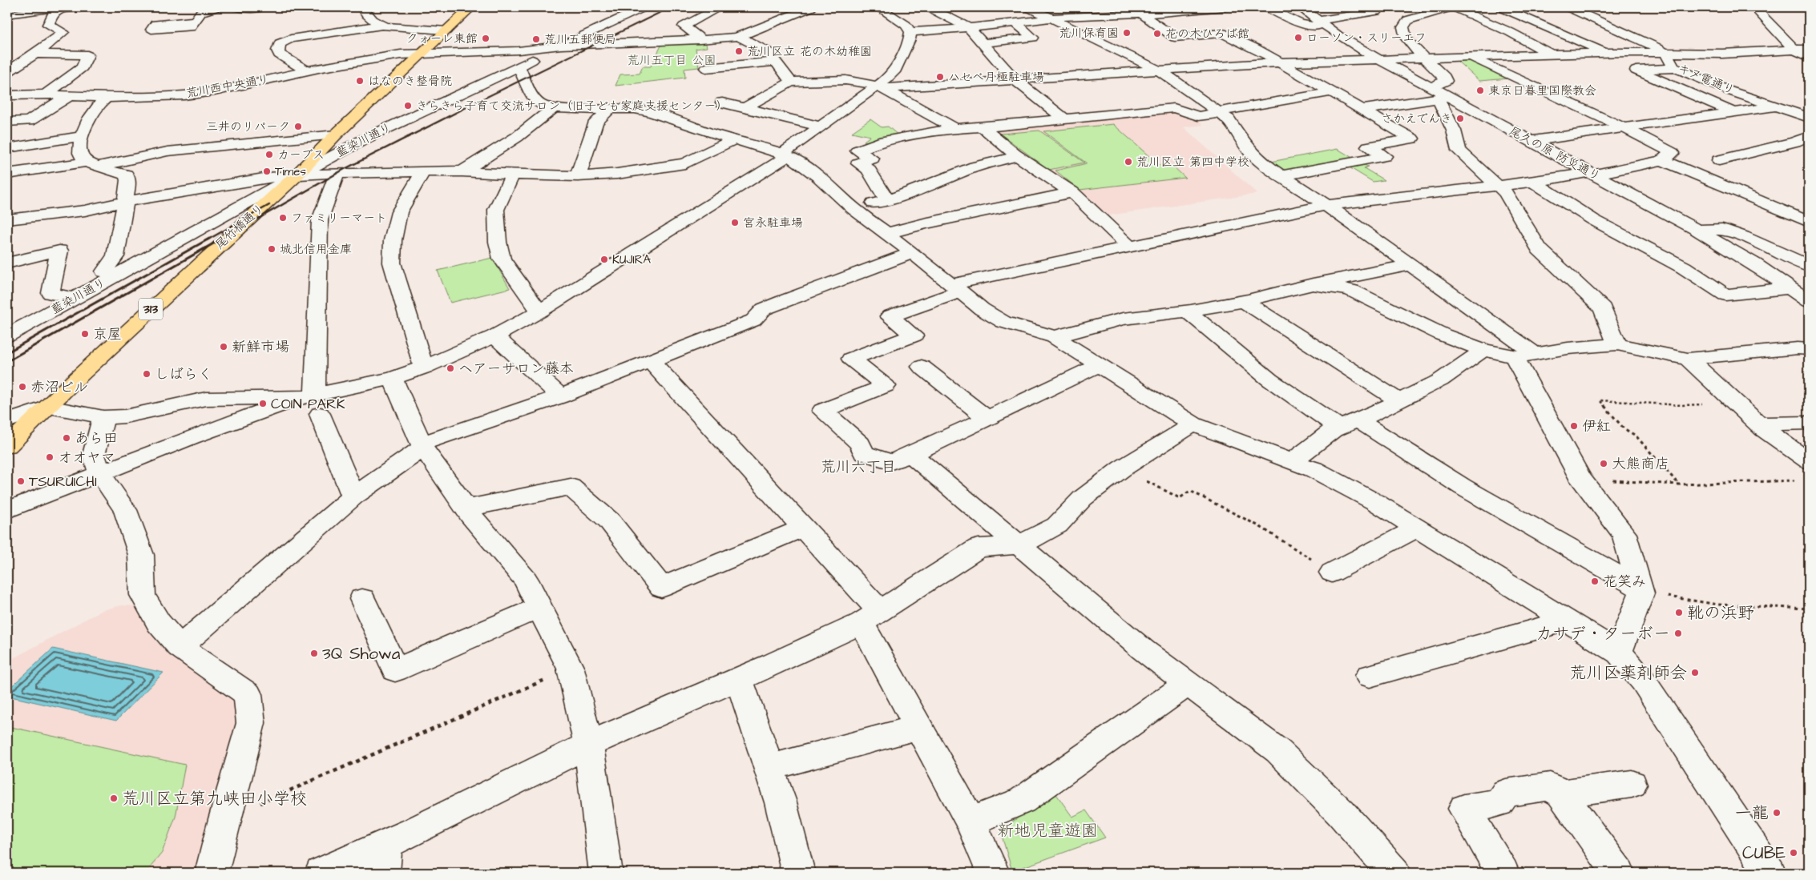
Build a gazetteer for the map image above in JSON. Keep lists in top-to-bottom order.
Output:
{
  "streets": {
    "main road": ["尾竹橋通り", "313"],
    "street": [
      "キヌ電通り",
      "荒川西中央通り",
      "藍染川通り",
      "尾久の原 防災通り"
    ]
  },
  "crossings": [
    ["荒川西中央通り", "藍染川通り"],
    ["荒川西中央通り", "尾竹橋通り"],
    ["藍染川通り", "尾竹橋通り"]
  ],
  "districts": ["荒川六丁目"],
  "parks": ["荒川五丁目 公園", "新地児童遊園"],
  "places": [
    "荒川保育園",
    "花の木ひろば館",
    "ローソン・スリーエフ",
    "クォーレ東館",
    "荒川五郵便局",
    "荒川区立 花の木幼稚園",
    "ハセベ月極駐車場",
    "はなのき整骨院",
    "東京日暮里国際教会",
    "きらきら子育て交流サロン（旧子ども家庭支援センター）",
    "さかえでんき",
    "三井のリパーク",
    "カーブス",
    "荒川区立 第四中学校",
    "Times",
    "ファミリーマート",
    "宮永駐車場",
    "城北信用金庫",
    "KUJIRA",
    "京屋",
    "新鮮市場",
    "ヘアーサロン藤本",
    "しばらく",
    "赤沼ビル",
    "COIN PARK",
    "伊紅",
    "あら田",
    "オオヤマ",
    "大熊商店",
    "TSURUICHI",
    "花笑み",
    "靴の浜野",
    "カサデ・ターボー",
    "3Q Showa",
    "荒川区薬剤師会",
    "荒川区立第九峡田小学校",
    "一龍",
    "CUBE"
  ]
}
